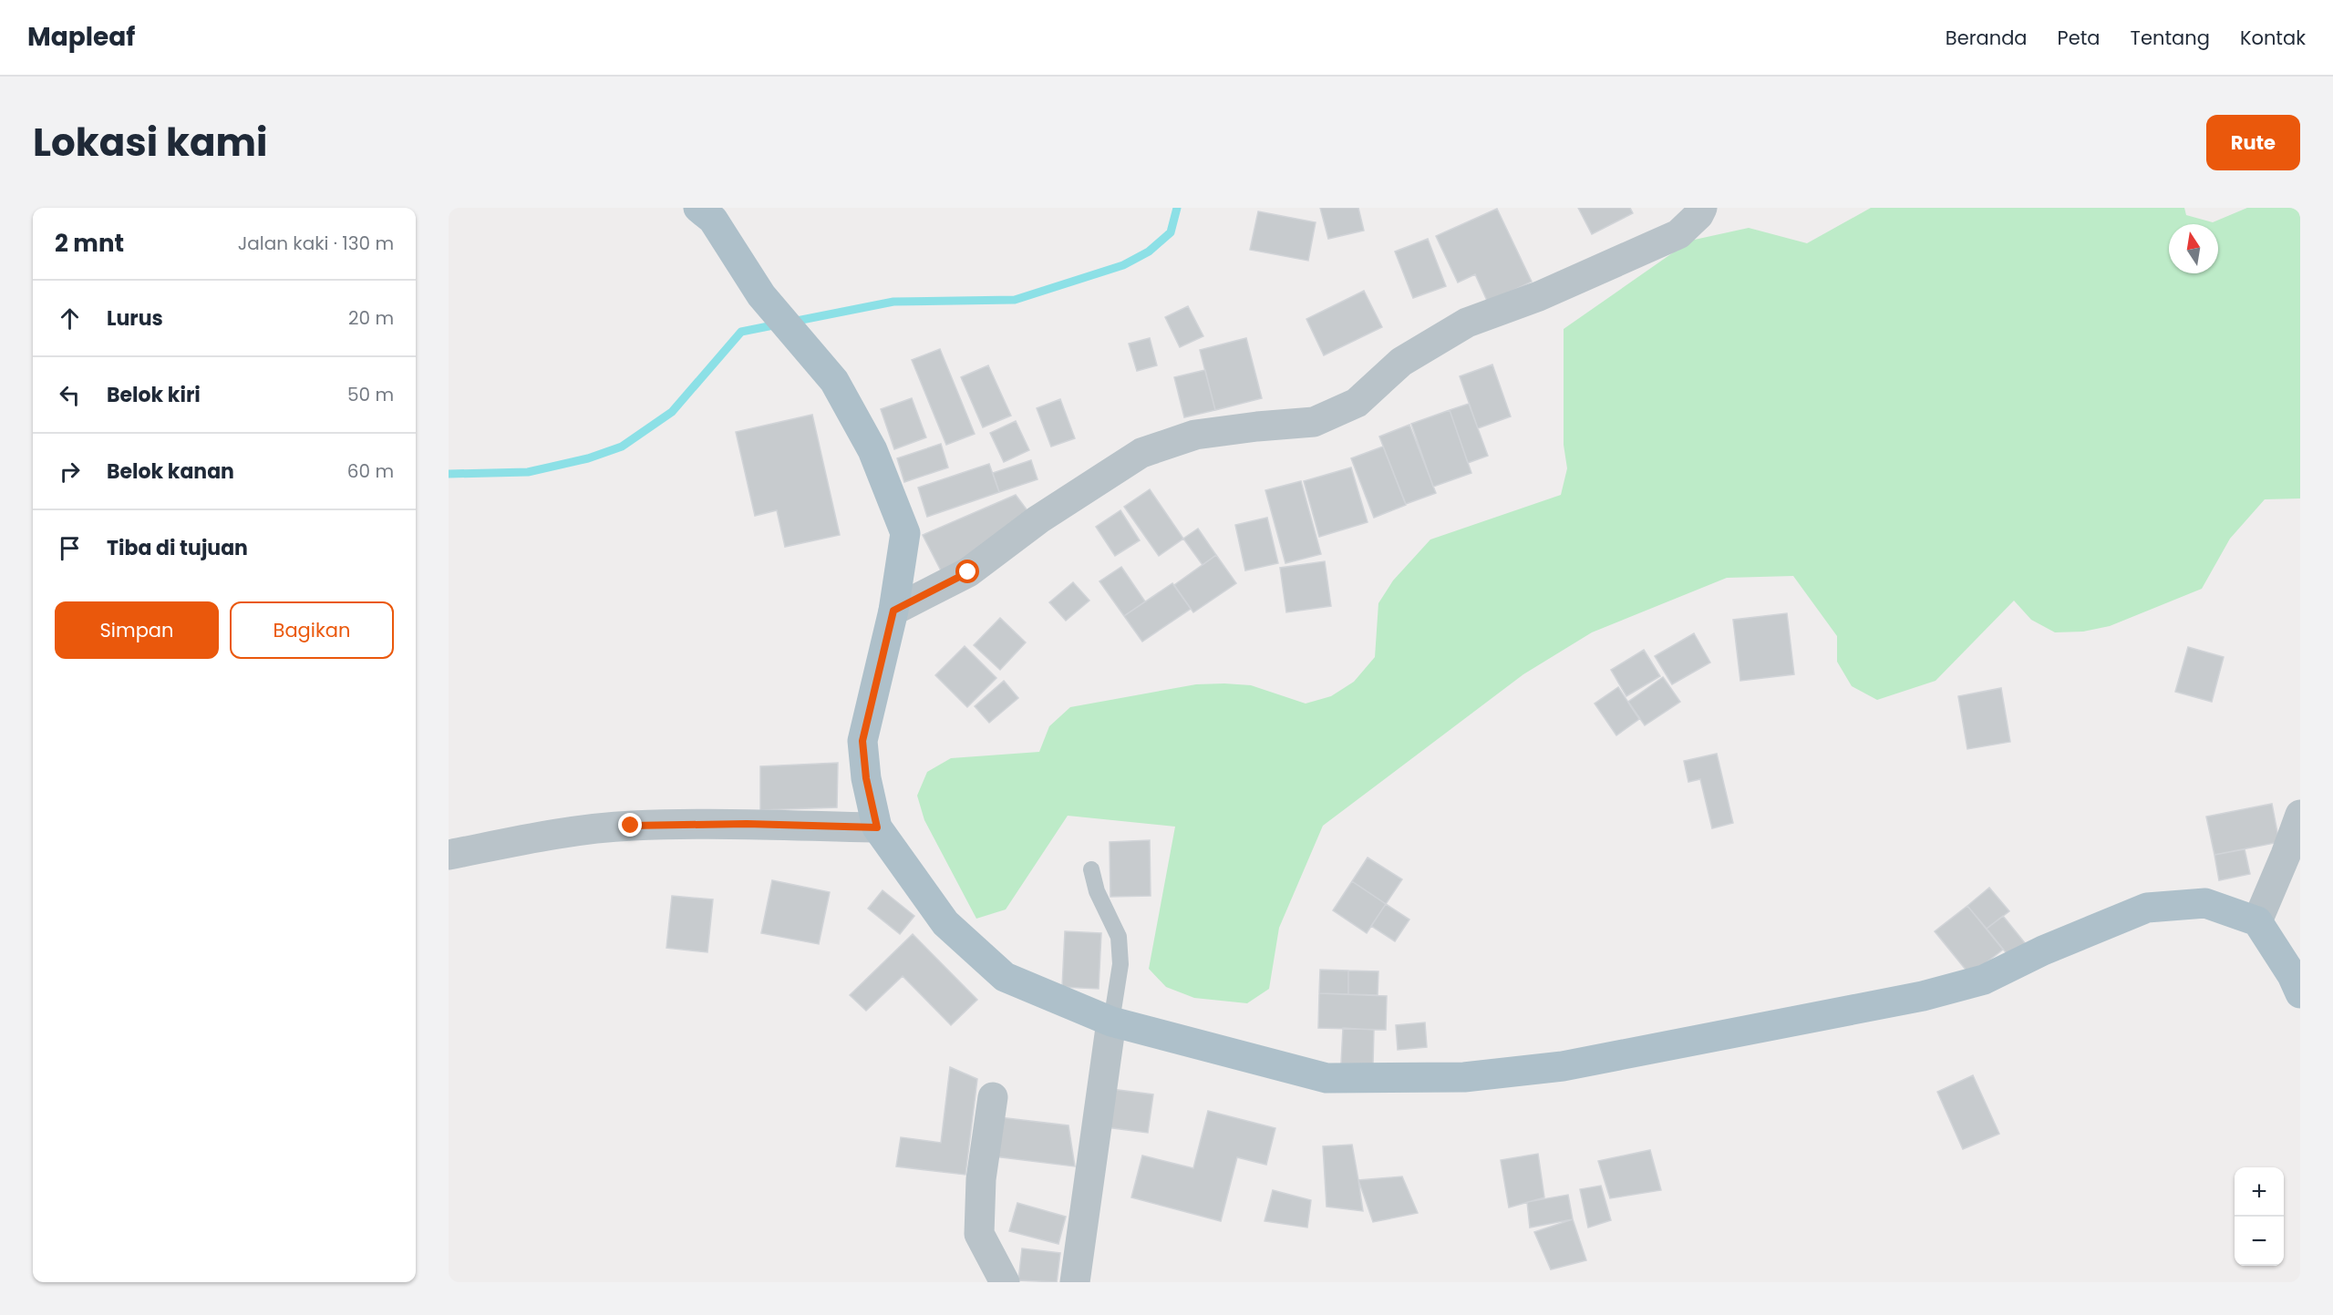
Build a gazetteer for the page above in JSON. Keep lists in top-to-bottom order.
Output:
{
  "north": "top",
  "page": {
    "header": "Mapleaf",
    "nav": [
      "Beranda",
      "Peta",
      "Tentang",
      "Kontak"
    ],
    "title": "Lokasi kami",
    "buttons": [
      "Rute",
      ["Simpan", "Bagikan"]
    ],
    "heading": ["2 mnt", "Jalan kaki · 130 m"],
    "list": [
      ["Lurus", "20 m"],
      ["Belok kiri", "50 m"],
      ["Belok kanan", "60 m"],
      "Tiba di tujuan"
    ],
    "map_buttons": ["+", "−"]
  }
}
